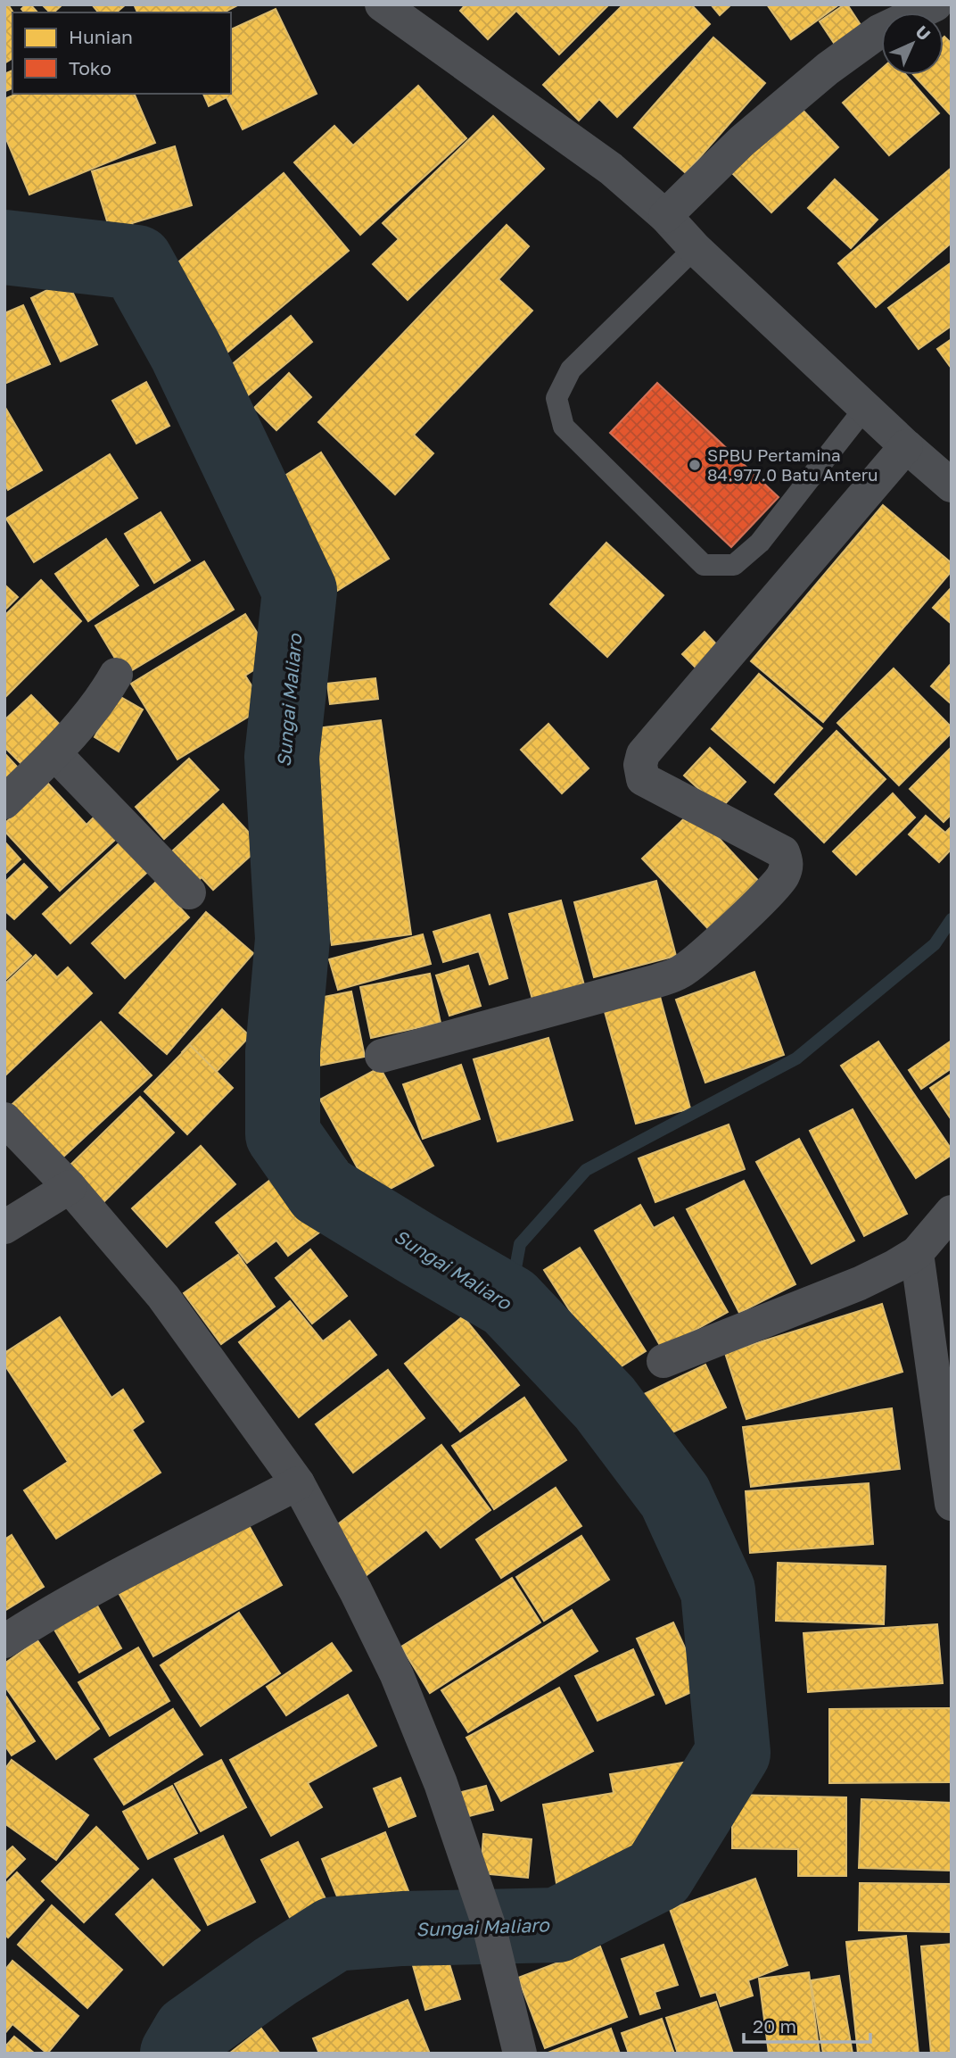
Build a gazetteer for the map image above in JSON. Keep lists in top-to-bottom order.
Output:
{
  "water": ["Sungai Maliaro"],
  "places": ["SPBU Pertamina 84.977.0 Batu Anteru"],
  "legend": ["Hunian", "Toko"],
  "scale_bar": "20 m",
  "north": "top right"
}
